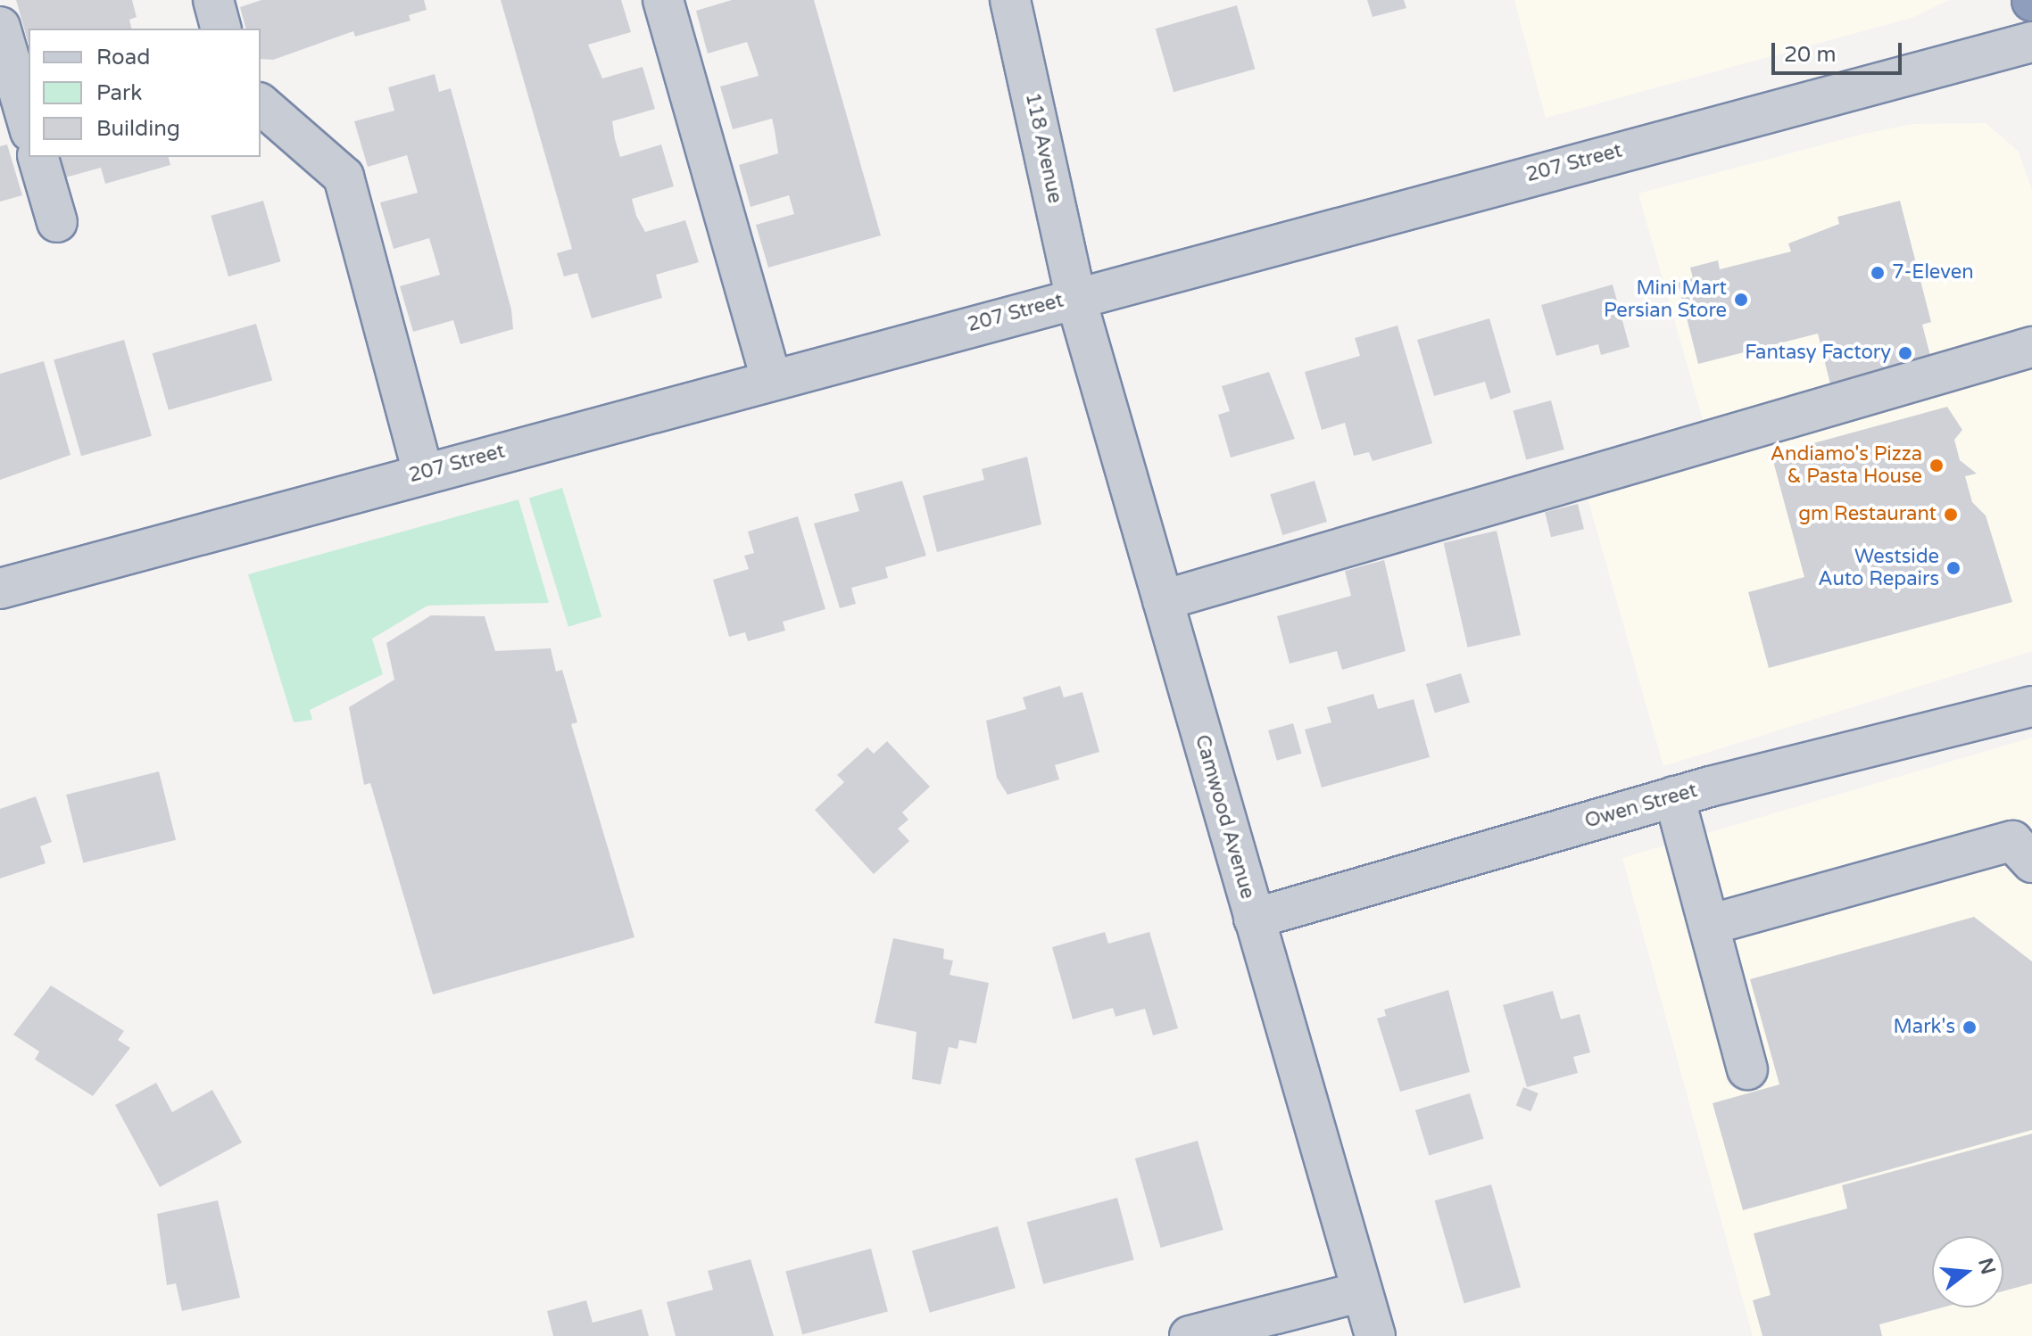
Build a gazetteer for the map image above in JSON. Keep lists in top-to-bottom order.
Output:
{
  "streets": {
    "street": [
      "118 Avenue",
      "207 Street",
      "Owen Street",
      "Camwood Avenue"
    ]
  },
  "crossings": [
    ["118 Avenue", "207 Street"],
    ["118 Avenue", "Camwood Avenue"],
    ["207 Street", "Camwood Avenue"],
    ["Owen Street", "Camwood Avenue"]
  ],
  "places": [
    "7-Eleven",
    "Mini Mart Persian Store",
    "Fantasy Factory",
    "Andiamo's Pizza & Pasta House",
    "gm Restaurant",
    "Westside Auto Repairs",
    "Mark's"
  ],
  "legend": ["Road", "Park", "Building"],
  "scale_bar": "20 m",
  "north": "right"
}
